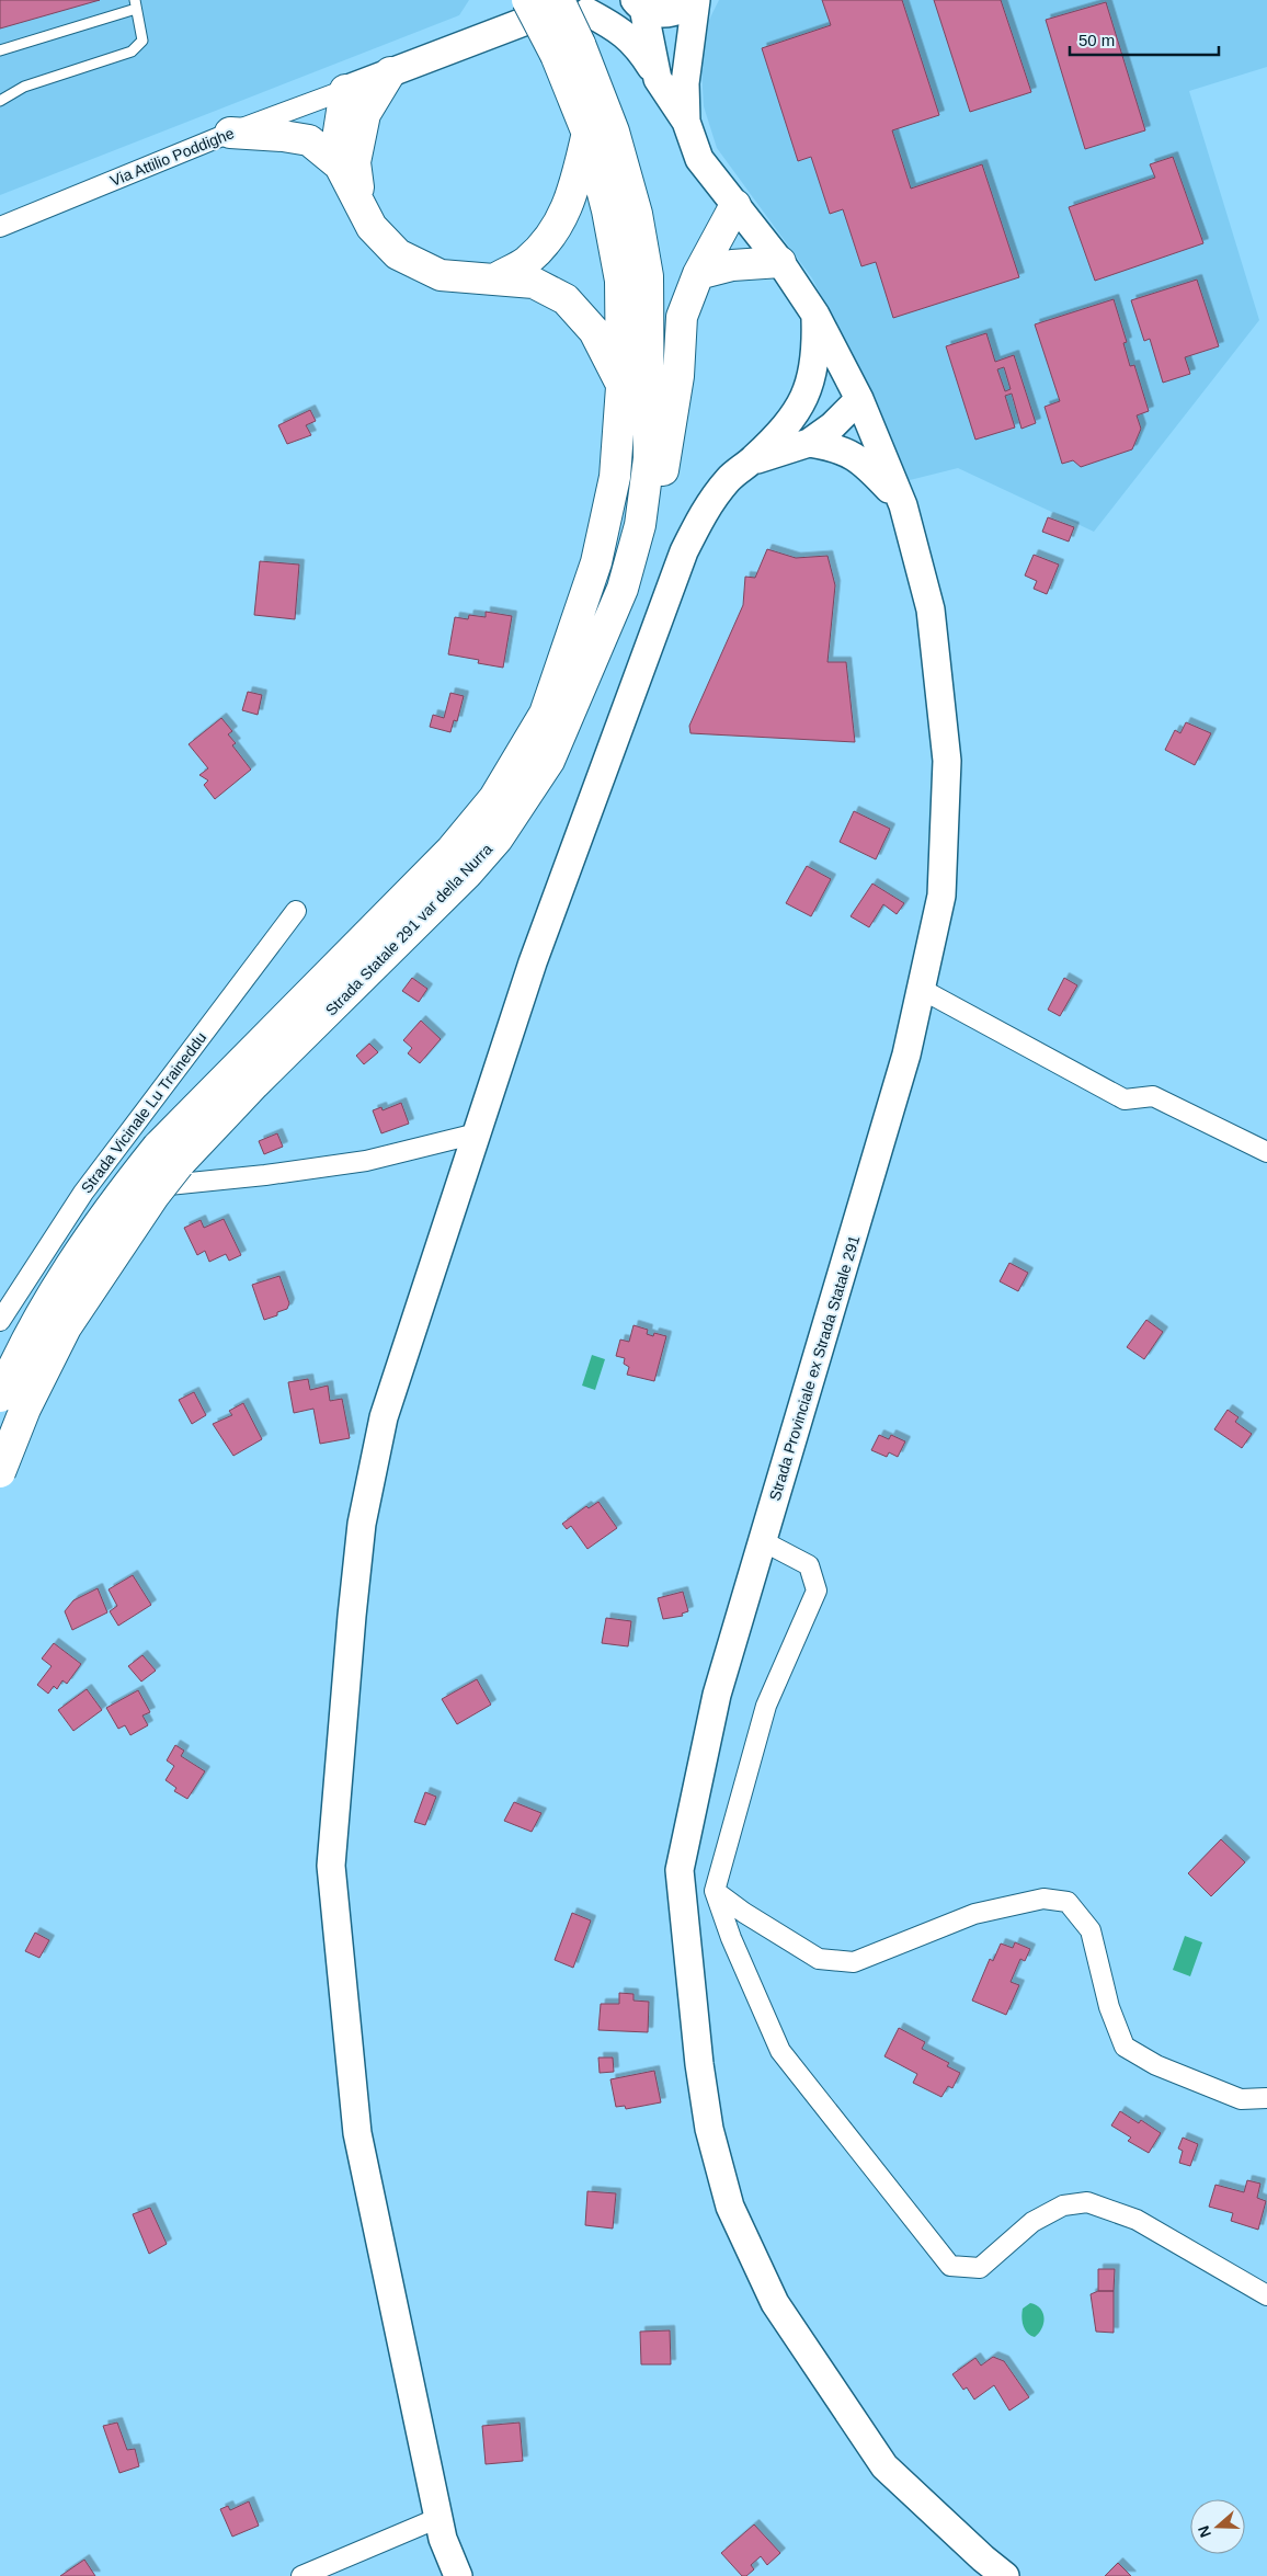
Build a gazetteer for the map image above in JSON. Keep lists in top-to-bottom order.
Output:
{
  "streets": {
    "highway": ["Strada Statale 291 var della Nurra"],
    "street": ["Via Attilio Poddighe", "Strada Vicinale Lu Traineddu", "Strada Provinciale ex Strada Statale 291"]
  },
  "scale_bar": "50 m",
  "north": "left"
}
